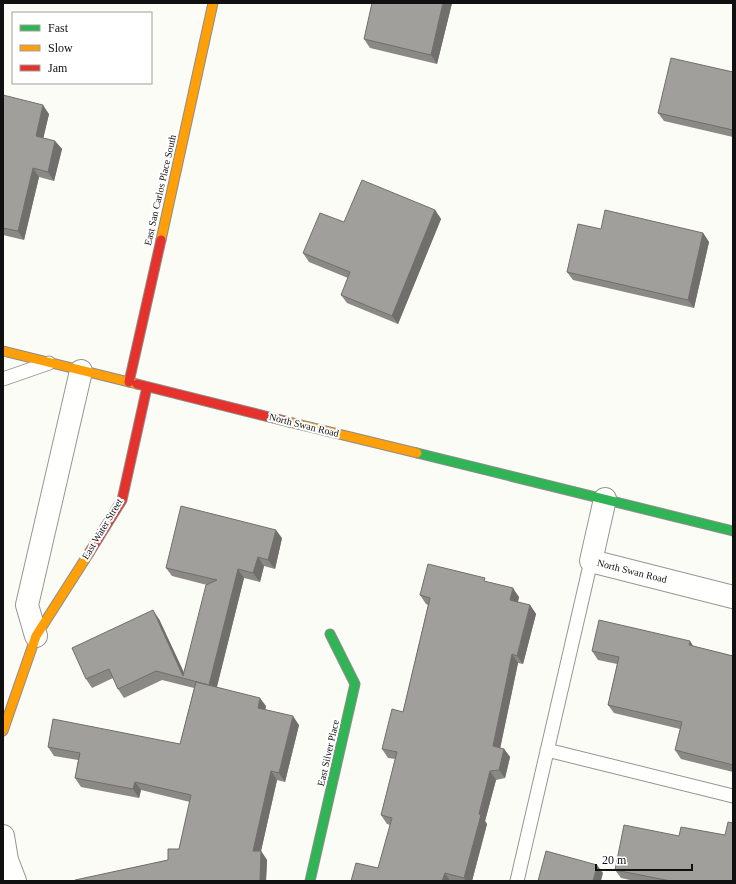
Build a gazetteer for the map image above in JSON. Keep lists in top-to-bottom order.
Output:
{
  "streets": {
    "street": [
      "East San Carlos Place South",
      "North Swan Road",
      "East Water Street",
      "East Silver Place"
    ]
  },
  "crossings": [
    ["East San Carlos Place South", "North Swan Road"],
    ["North Swan Road", "East Water Street"]
  ],
  "legend": ["Fast", "Slow", "Jam"],
  "scale_bar": "20 m"
}
